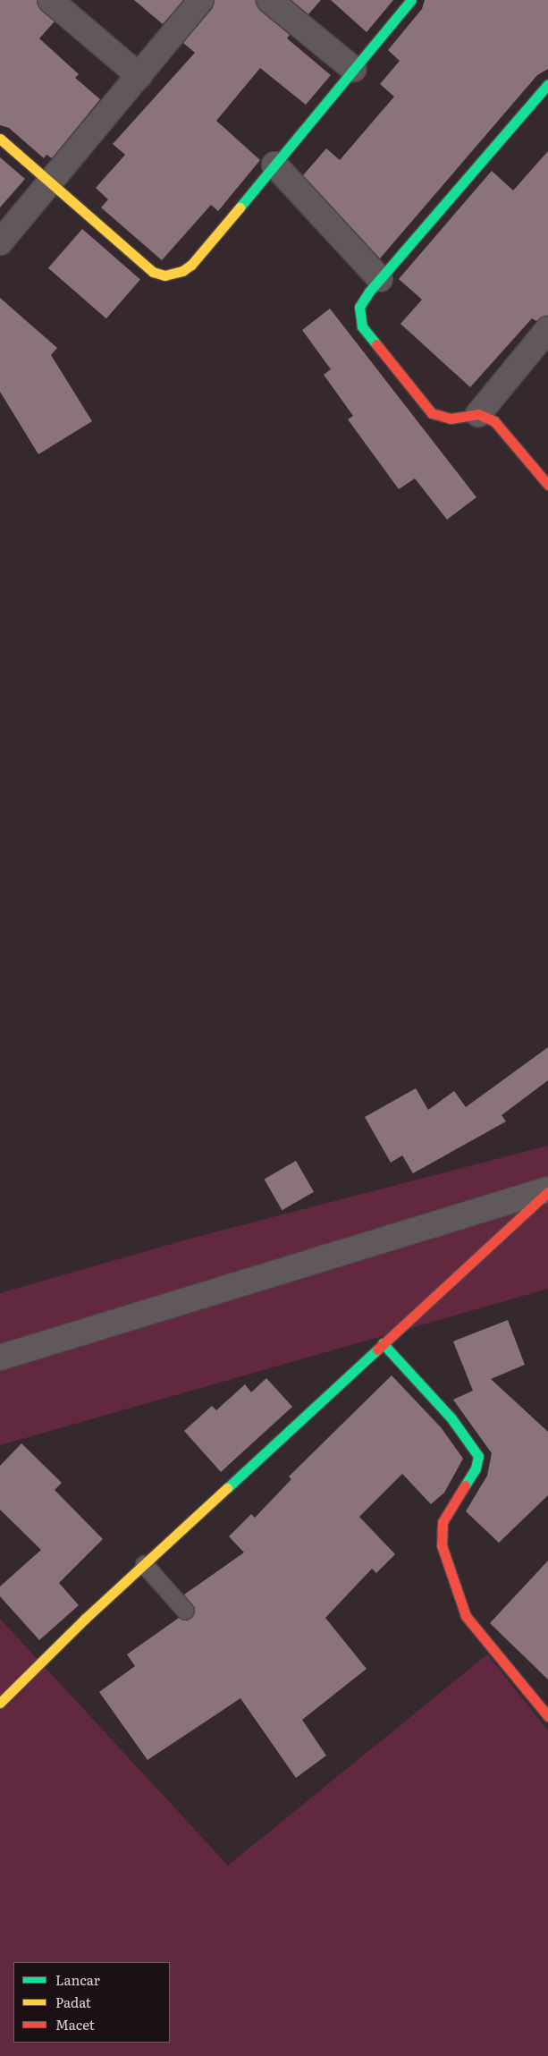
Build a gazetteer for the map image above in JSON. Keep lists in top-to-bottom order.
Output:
{
  "legend": ["Lancar", "Padat", "Macet"]
}
